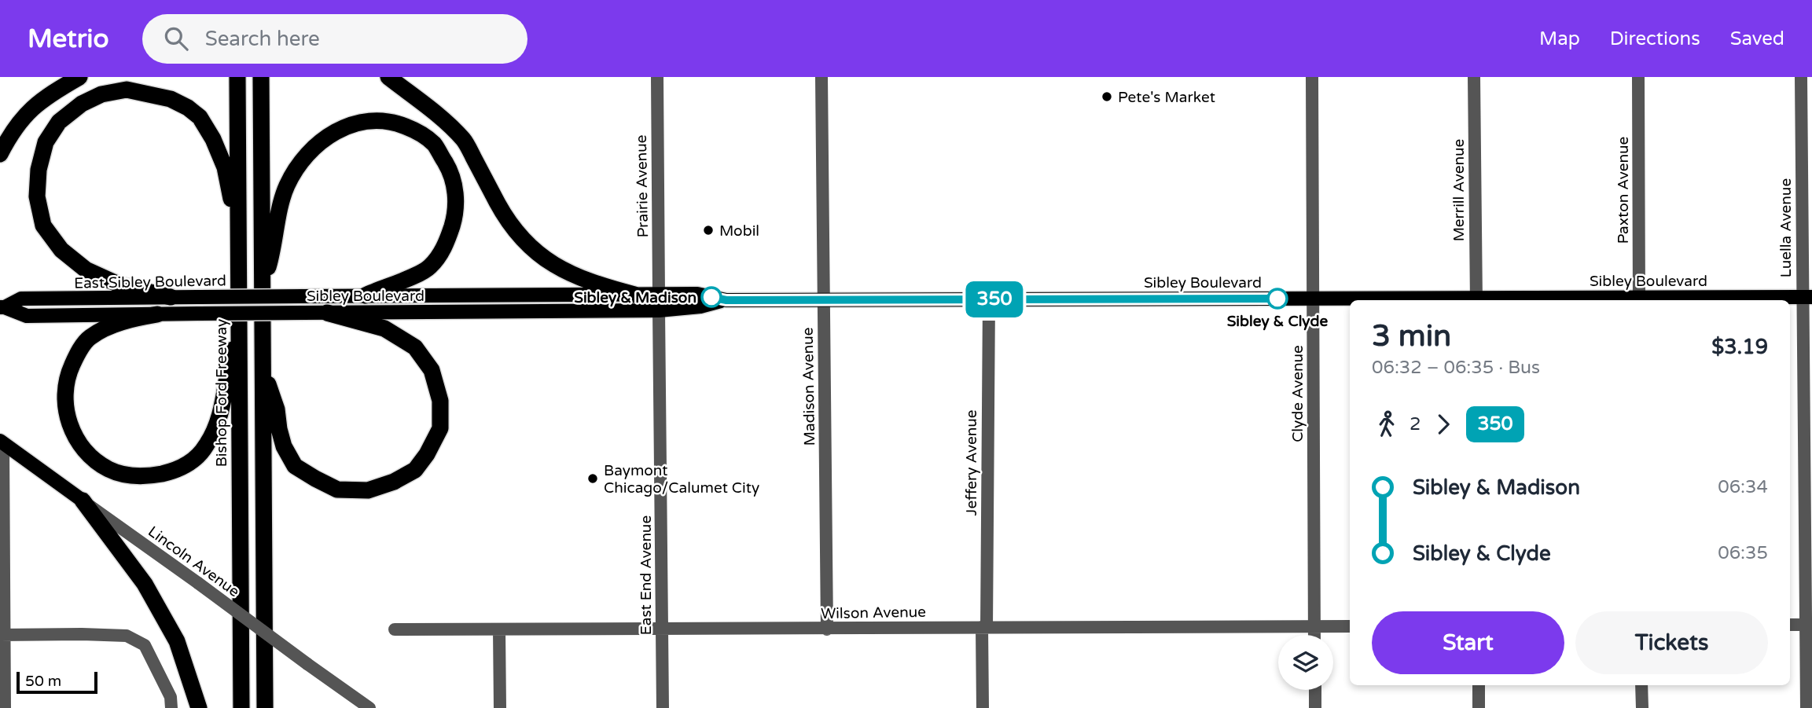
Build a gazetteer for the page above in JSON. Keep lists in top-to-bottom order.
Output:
{
  "streets": {
    "highway": ["Bishop Ford Freeway"],
    "main road": ["Sibley Boulevard", "East Sibley Boulevard", "Lincoln Avenue"],
    "street": [
      "Prairie Avenue",
      "Merrill Avenue",
      "Paxton Avenue",
      "Luella Avenue",
      "Madison Avenue",
      "Clyde Avenue",
      "Jeffery Avenue",
      "East End Avenue",
      "Wilson Avenue"
    ]
  },
  "crossings": [
    ["Prairie Avenue", "Sibley Boulevard"],
    ["Merrill Avenue", "Sibley Boulevard"],
    ["Paxton Avenue", "Sibley Boulevard"],
    ["Luella Avenue", "Sibley Boulevard"],
    ["Sibley Boulevard", "East Sibley Boulevard"],
    ["Sibley Boulevard", "Madison Avenue"],
    ["Sibley Boulevard", "Clyde Avenue"],
    ["Sibley Boulevard", "Jeffery Avenue"],
    ["Sibley Boulevard", "East End Avenue"],
    ["Madison Avenue", "Wilson Avenue"],
    ["Clyde Avenue", "Wilson Avenue"],
    ["Jeffery Avenue", "Wilson Avenue"],
    ["East End Avenue", "Wilson Avenue"]
  ],
  "places": [
    "Pete's Market",
    "Mobil",
    "Sibley & Madison",
    "Sibley & Clyde",
    "Baymont Chicago/Calumet City"
  ],
  "lines": ["bus line 350"],
  "scale_bar": "50 m",
  "page": {
    "header": "Metrio",
    "search": "Search here",
    "nav": ["Map", "Directions", "Saved"],
    "on_map": "350",
    "heading": ["3 min", "06:32 – 06:35 · Bus", "$3.19"],
    "legs": ["2", "350"],
    "list": [
      {
        "name": "Sibley & Madison",
        "value": "06:34"
      },
      {
        "name": "Sibley & Clyde",
        "value": "06:35"
      }
    ],
    "buttons": ["Start", "Tickets"],
    "scale": "50 m"
  }
}
